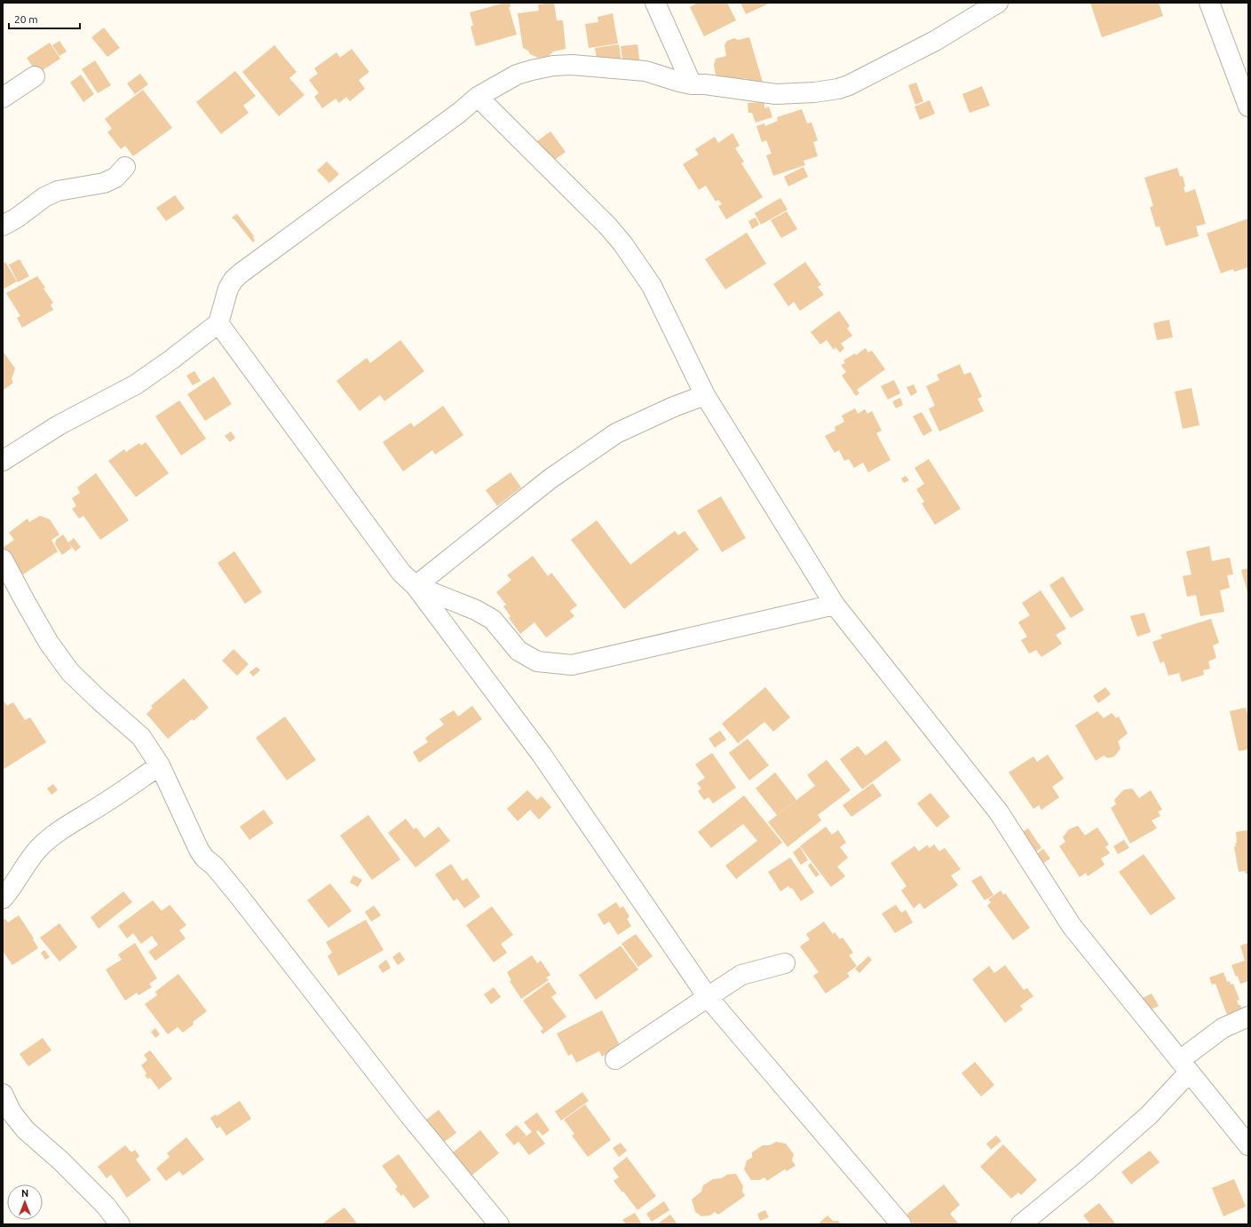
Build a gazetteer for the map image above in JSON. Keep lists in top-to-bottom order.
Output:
{
  "scale_bar": "20 m",
  "north": "top"
}
